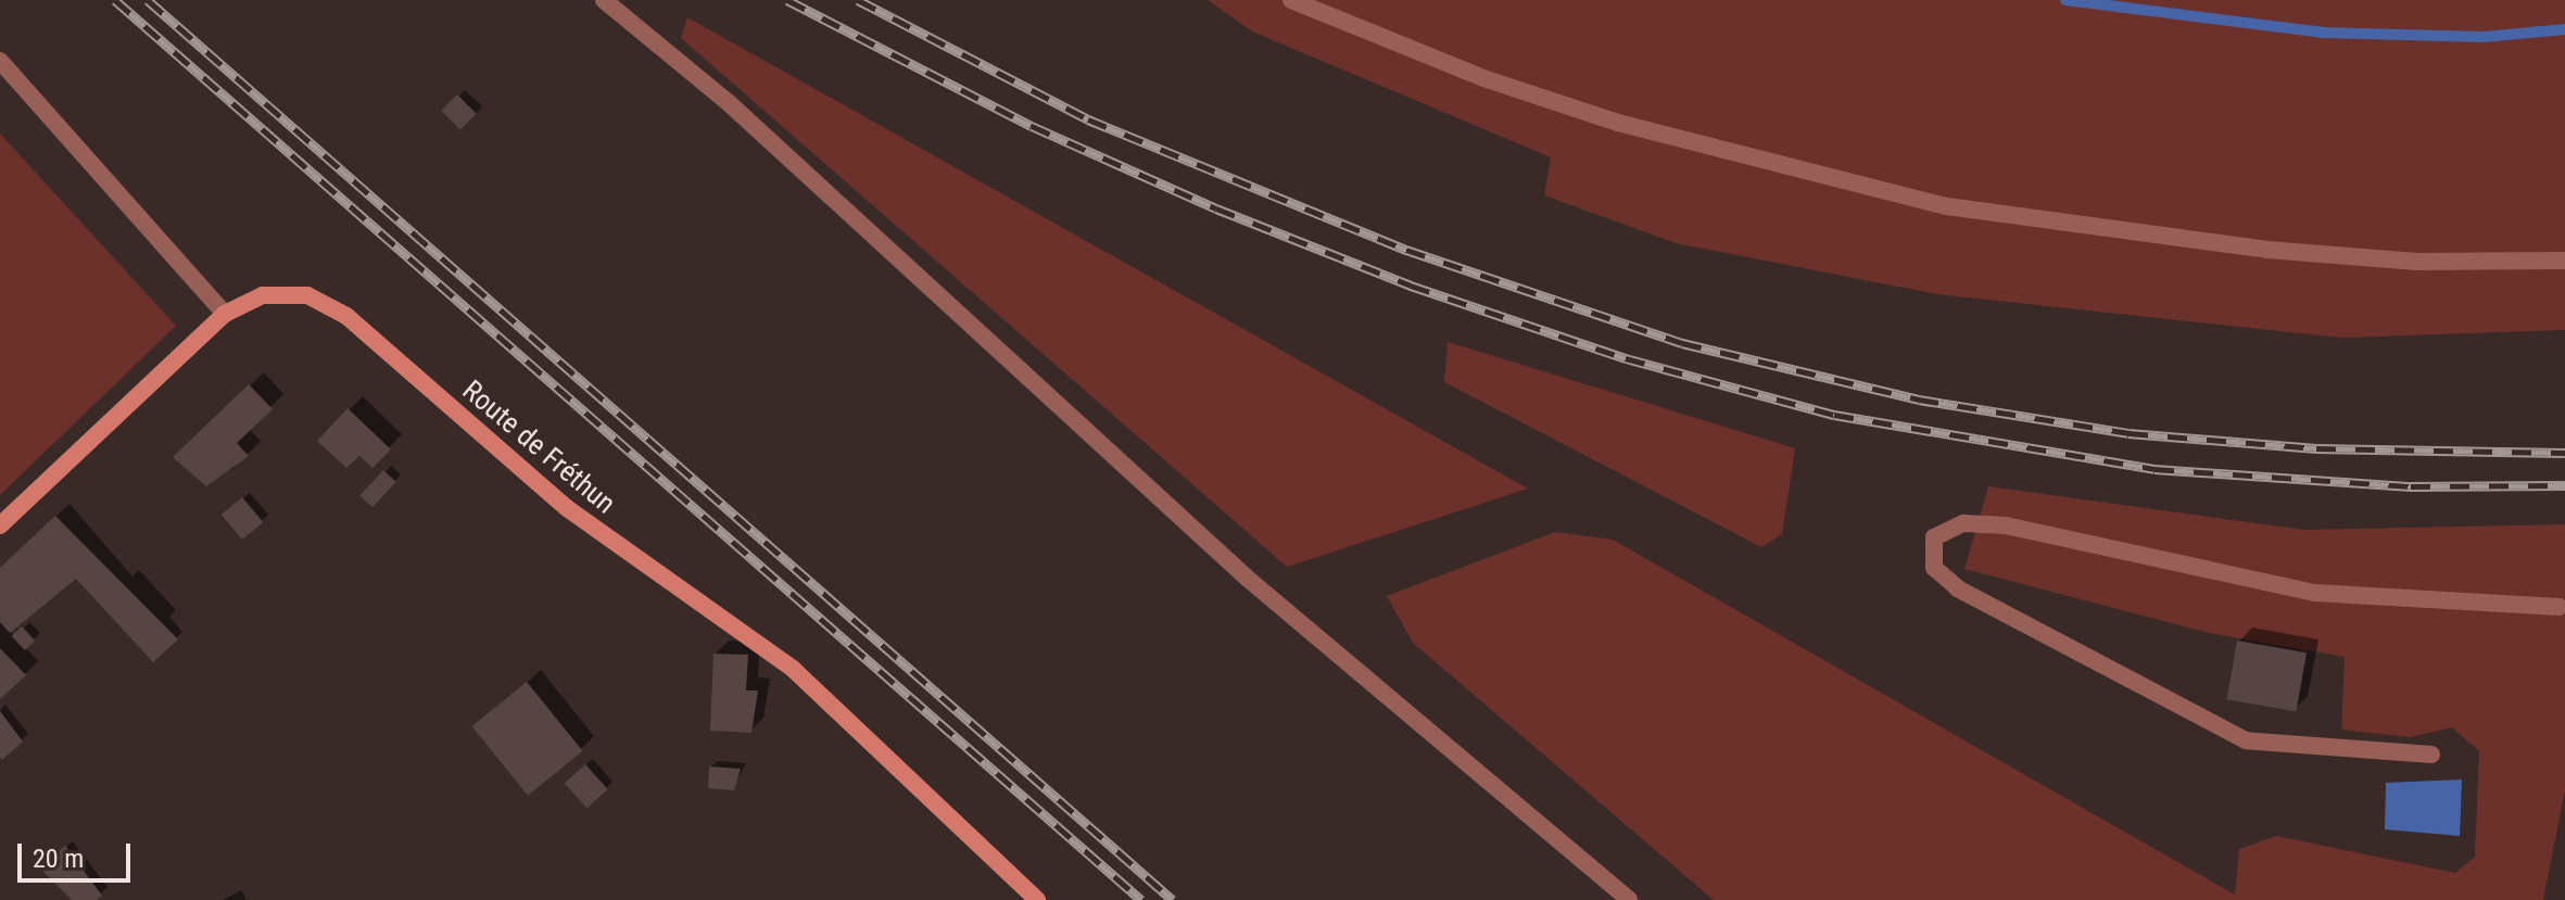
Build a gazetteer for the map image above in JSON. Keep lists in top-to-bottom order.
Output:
{
  "streets": {
    "street": ["Route de Fréthun"]
  },
  "scale_bar": "20 m"
}
